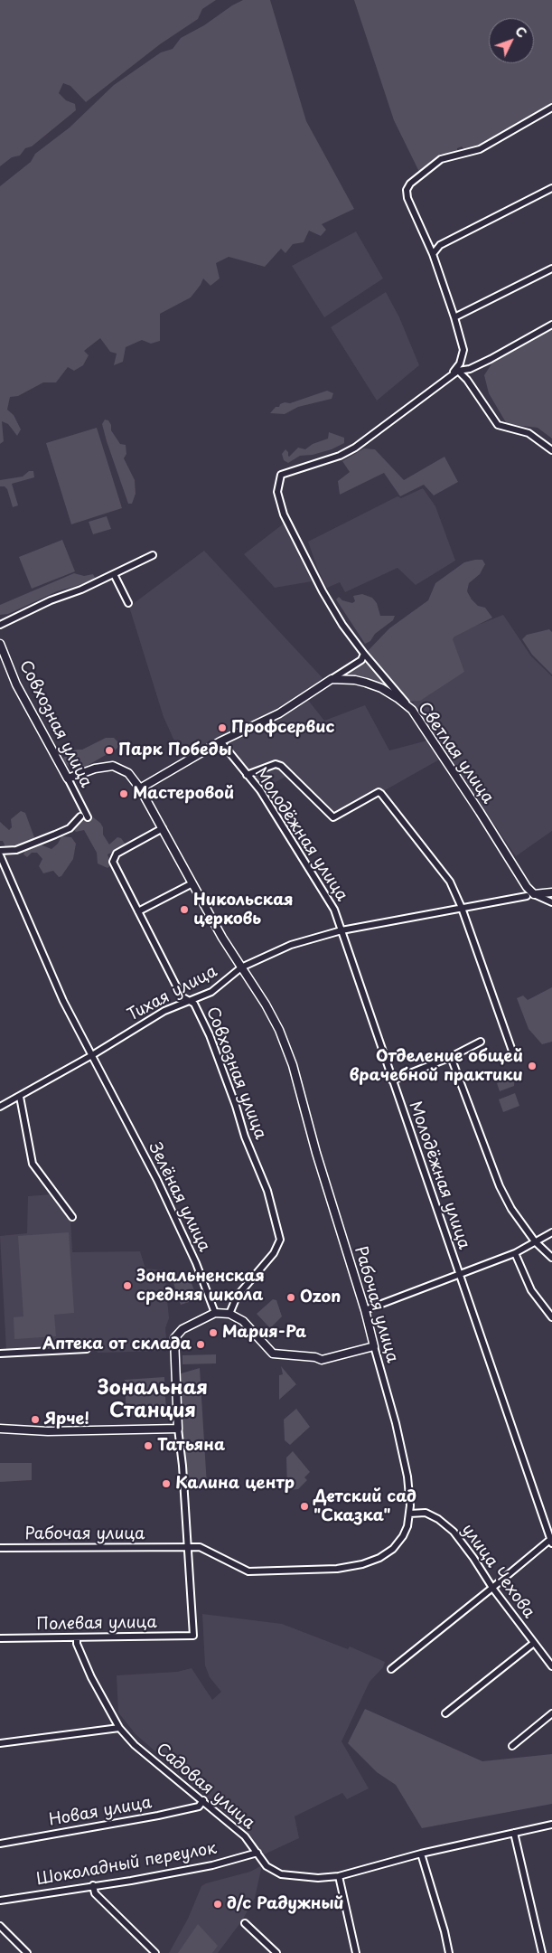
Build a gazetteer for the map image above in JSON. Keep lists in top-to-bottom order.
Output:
{
  "streets": {
    "street": [
      "Совхозная улица",
      "Светлая улица",
      "Молодёжная улица",
      "Тихая улица",
      "Зелёная улица",
      "Рабочая улица",
      "улица Чехова",
      "Полевая улица",
      "Садовая улица",
      "Новая улица",
      "Шоколадный переулок"
    ]
  },
  "crossings": [
    ["Совхозная улица", "Тихая улица"],
    ["Совхозная улица", "Рабочая улица"],
    ["Светлая улица", "Тихая улица"],
    ["Молодёжная улица", "Тихая улица"],
    ["Тихая улица", "Зелёная улица"],
    ["Тихая улица", "Рабочая улица"],
    ["Рабочая улица", "улица Чехова"],
    ["Рабочая улица", "Полевая улица"],
    ["Полевая улица", "Садовая улица"],
    ["Садовая улица", "Новая улица"],
    ["Садовая улица", "Шоколадный переулок"]
  ],
  "districts": ["Зональная Станция"],
  "places": [
    "Профсервис",
    "Парк Победы",
    "Мастеровой",
    "Никольская церковь",
    "Отделение общей врачебной практики",
    "Зональненская средняя школа",
    "Ozon",
    "Мария-Ра",
    "Аптека от склада",
    "Ярче!",
    "Татьяна",
    "Калина центр",
    "Детский сад \"Сказка\"",
    "д/с Радужный"
  ],
  "north": "top right"
}
